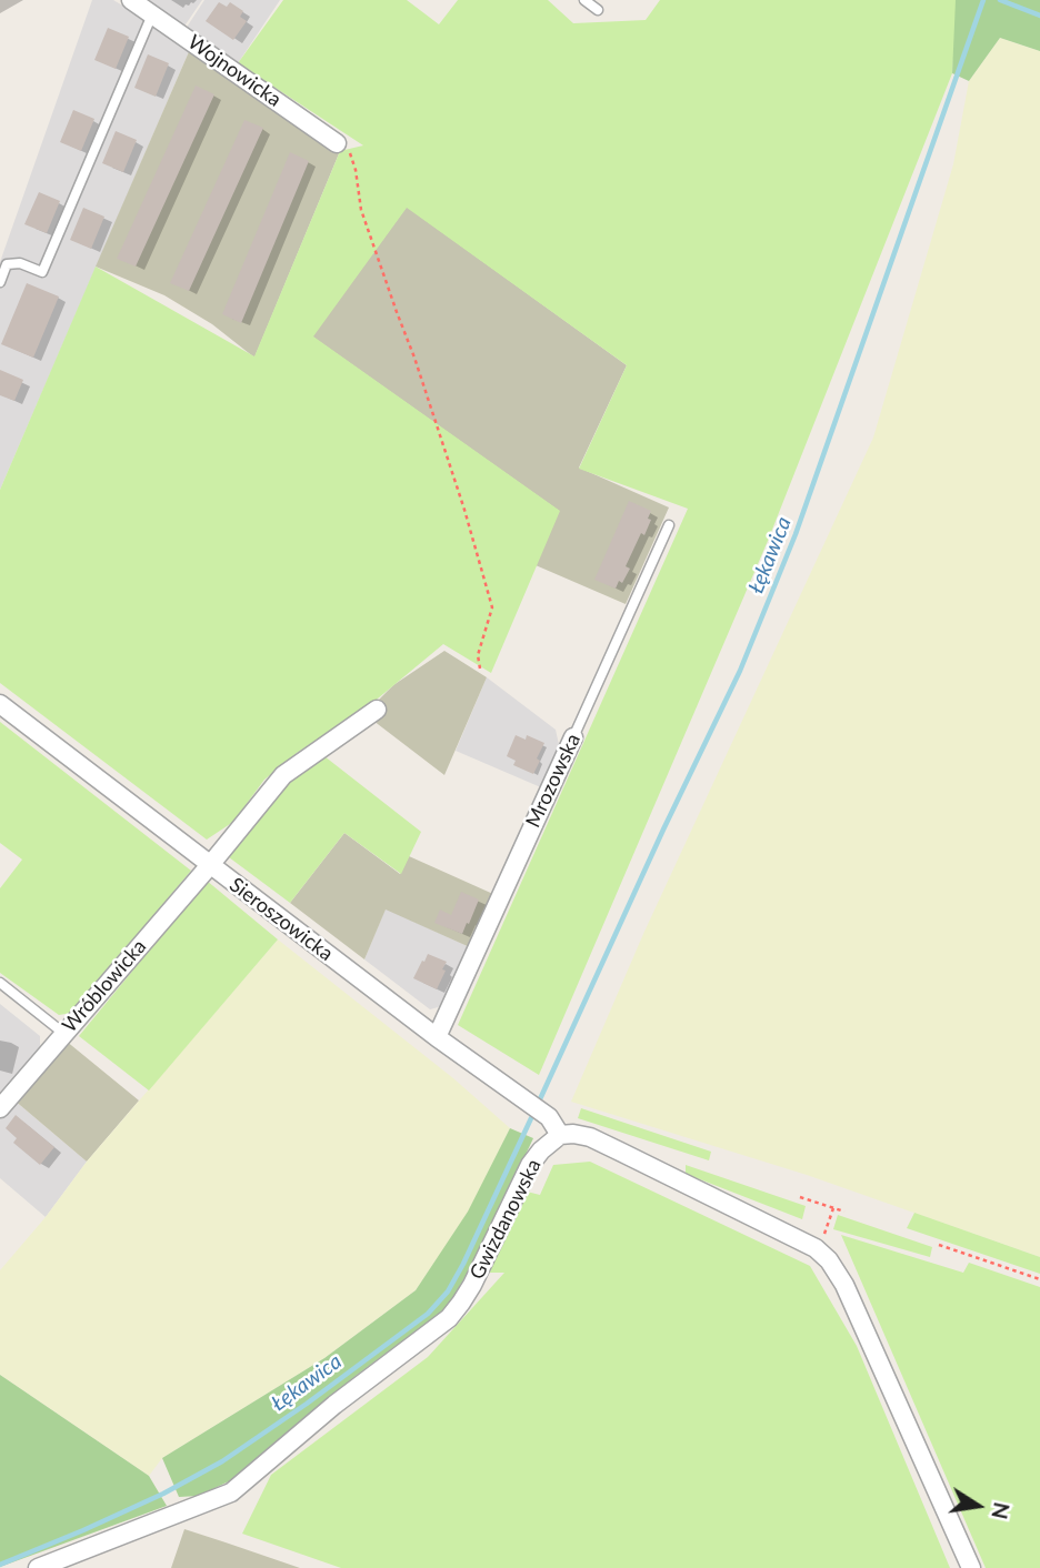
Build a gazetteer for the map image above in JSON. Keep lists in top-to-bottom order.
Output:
{
  "streets": {
    "street": [
      "Wojnowicka",
      "Mrozowska",
      "Sieroszowicka",
      "Wróblowicka",
      "Gwizdanowska"
    ]
  },
  "crossings": [
    ["Mrozowska", "Sieroszowicka"],
    ["Sieroszowicka", "Wróblowicka"],
    ["Sieroszowicka", "Gwizdanowska"]
  ],
  "water": ["Łękawica"],
  "north": "right"
}
